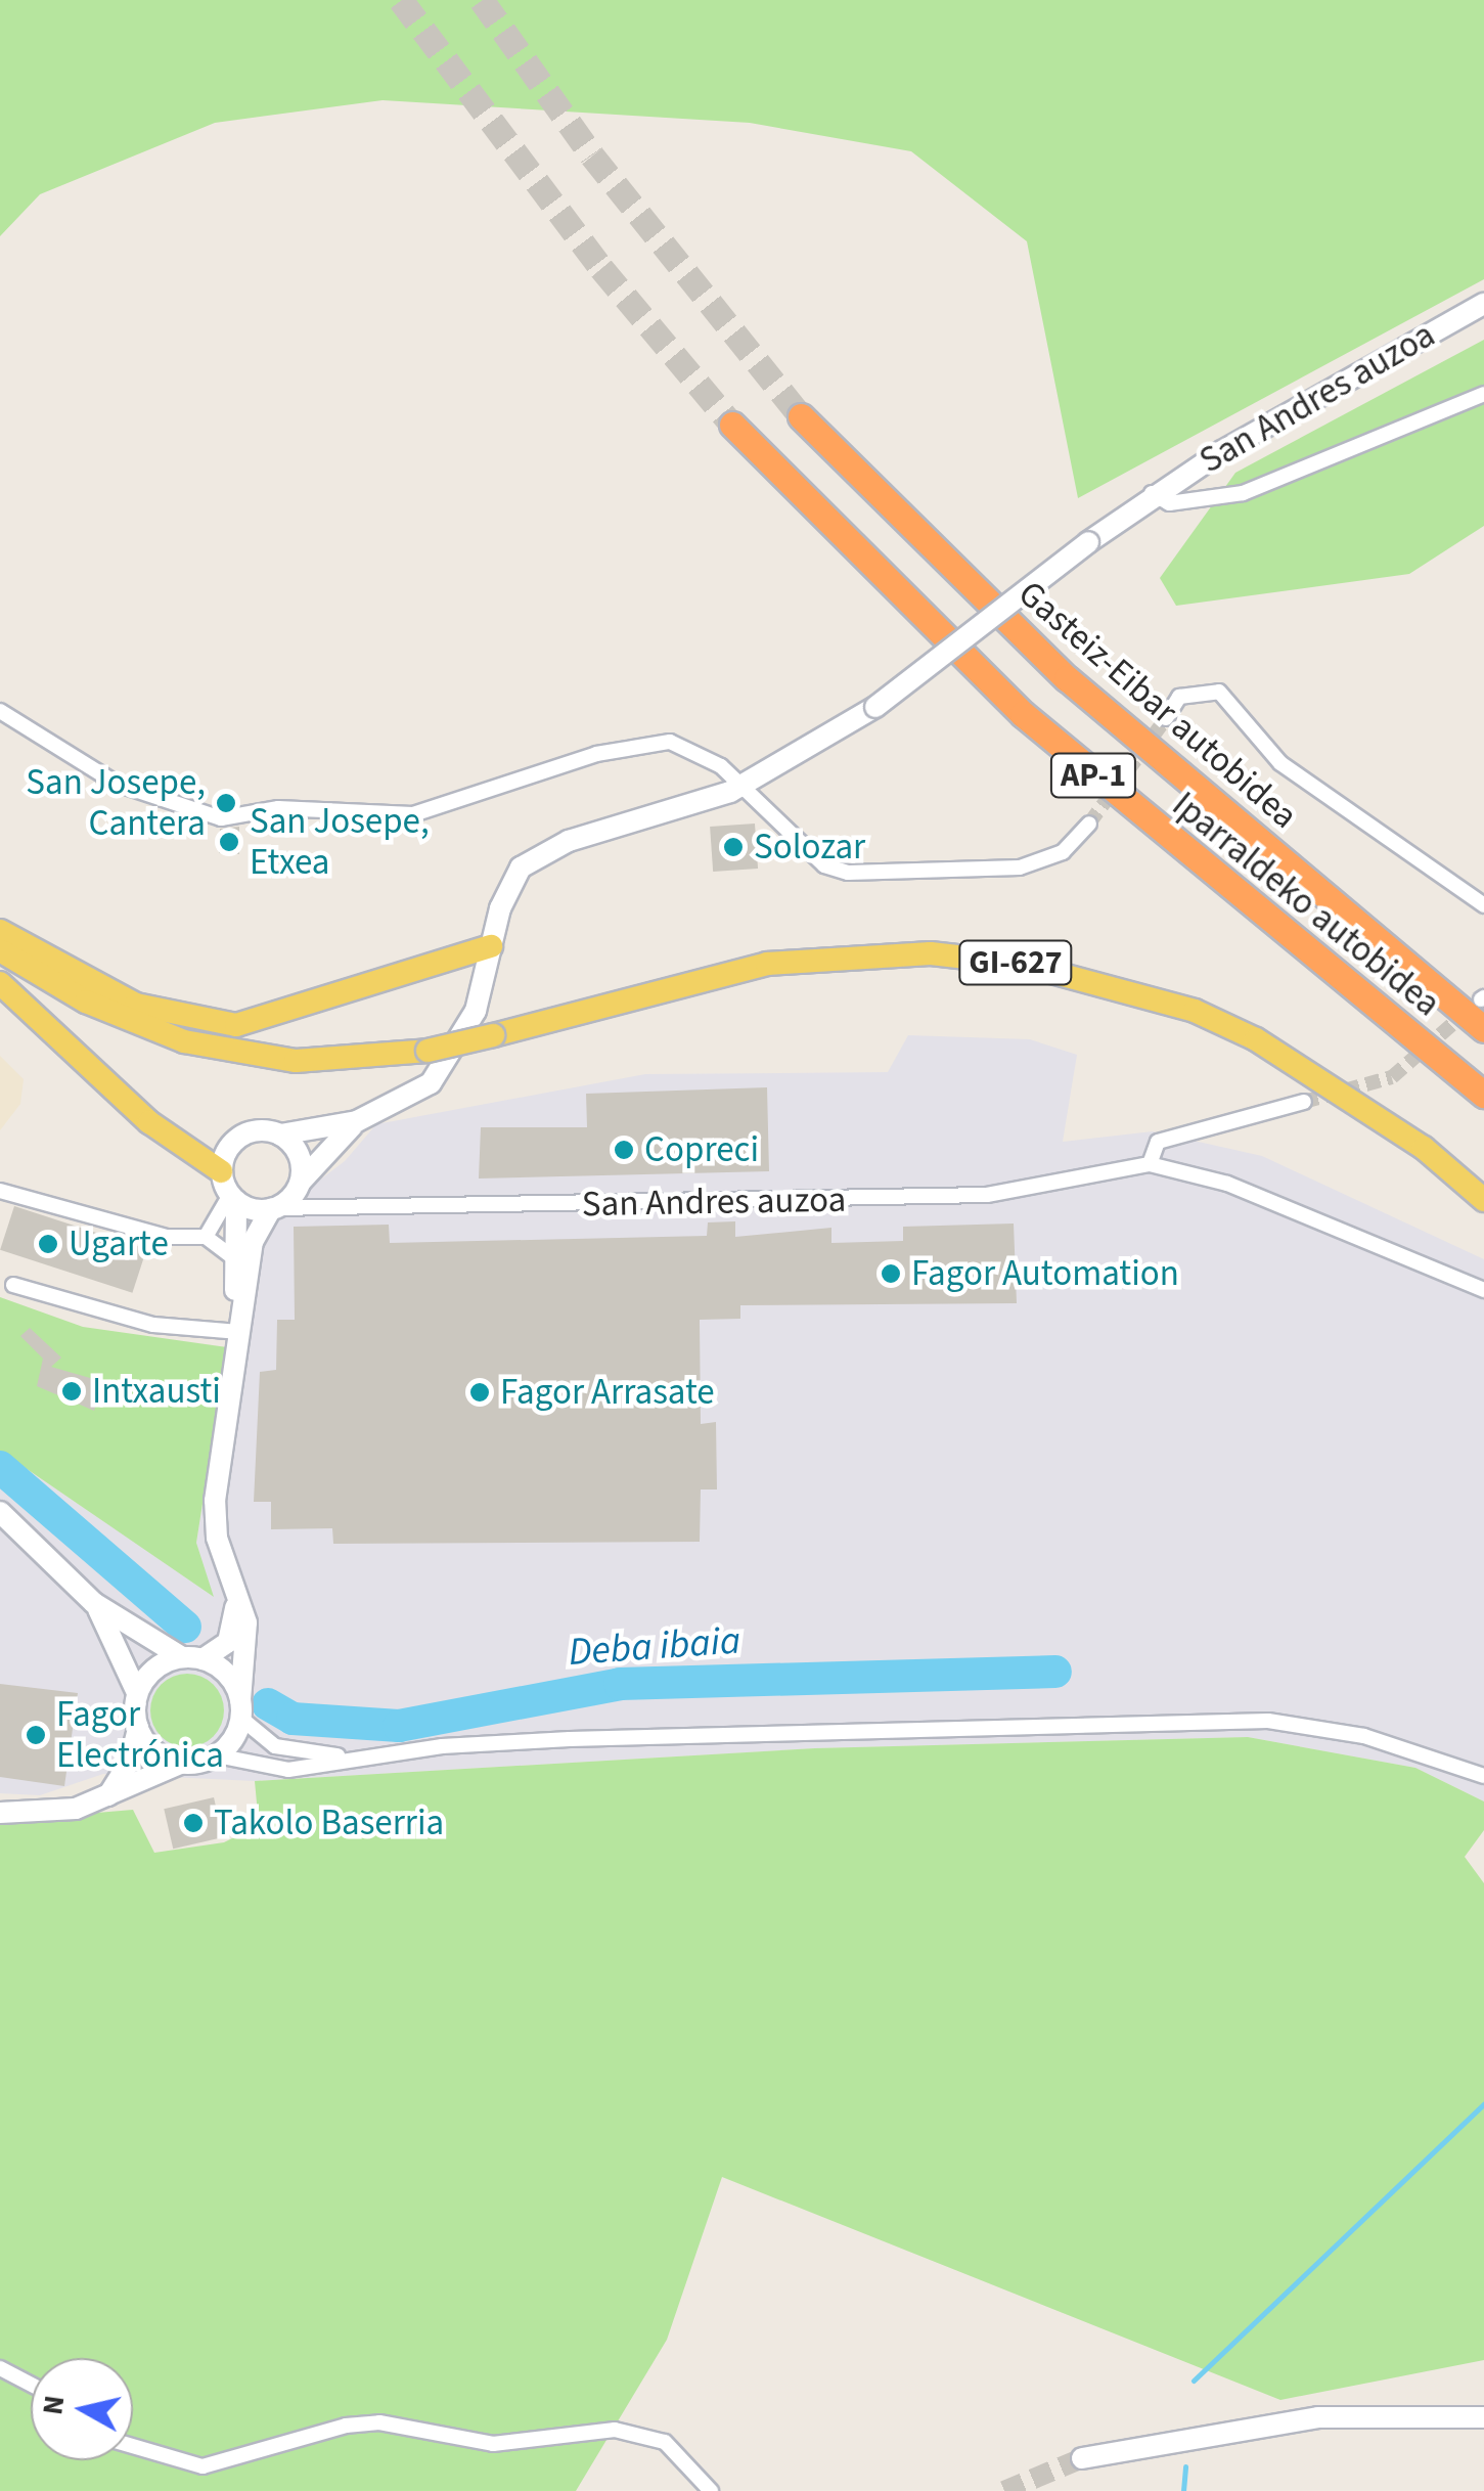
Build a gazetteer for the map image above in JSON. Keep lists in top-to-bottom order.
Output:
{
  "streets": {
    "highway": ["Gasteiz-Eibar autobidea", "AP-1", "Iparraldeko autobidea"],
    "main road": ["GI-627"],
    "street": ["San Andres auzoa"]
  },
  "water": ["Deba ibaia"],
  "places": [
    "San Josepe, Cantera",
    "San Josepe, Etxea",
    "Solozar",
    "Copreci",
    "Ugarte",
    "Fagor Automation",
    "Intxausti",
    "Fagor Arrasate",
    "Fagor Electrónica",
    "Takolo Baserria"
  ],
  "north": "left"
}
